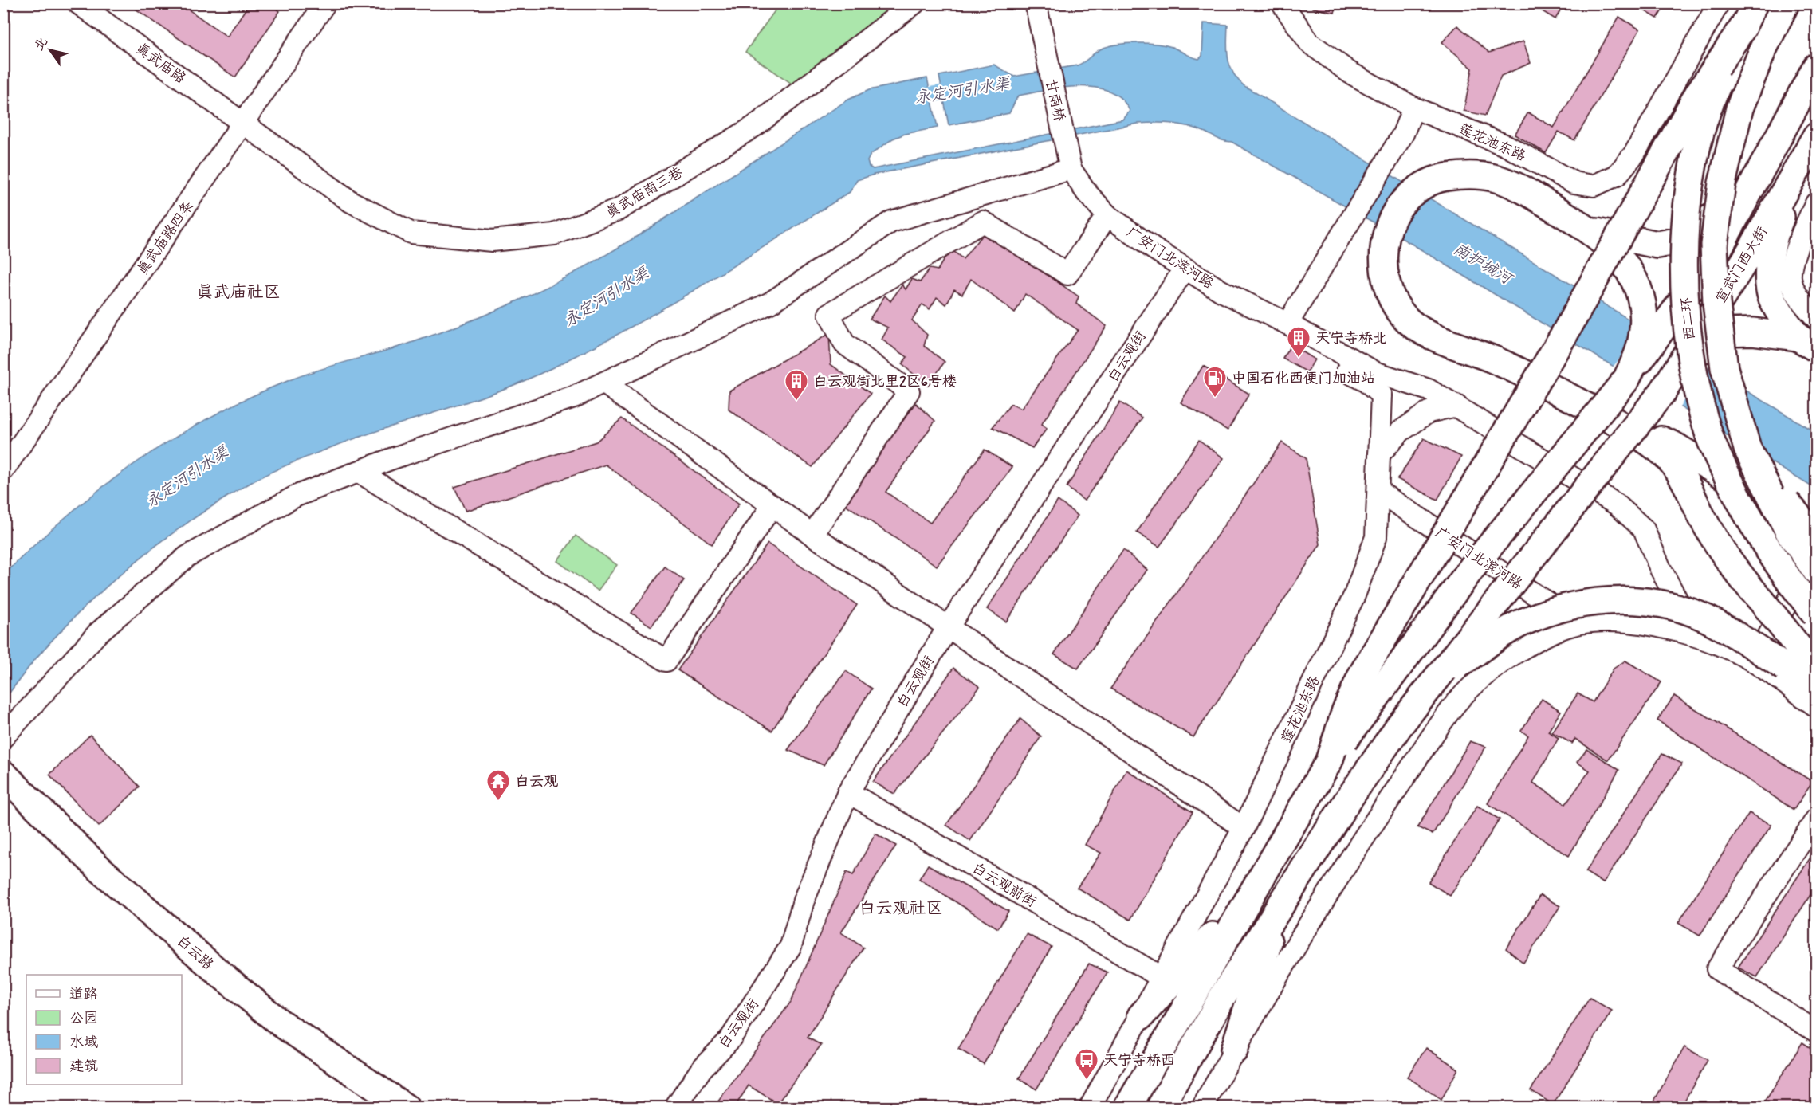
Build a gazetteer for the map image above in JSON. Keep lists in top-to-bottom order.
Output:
{
  "streets": {
    "main road": ["宣武门西大街", "西二环", "白云路"],
    "street": [
      "真武庙路",
      "甘雨桥",
      "莲花池东路",
      "真武庙南三巷",
      "真武庙路四条",
      "广安门北滨河路",
      "白云观街",
      "白云观前街"
    ]
  },
  "crossings": [
    ["真武庙路", "真武庙南三巷"],
    ["真武庙路", "真武庙路四条"],
    ["甘雨桥", "广安门北滨河路"],
    ["莲花池东路", "广安门北滨河路"],
    ["莲花池东路", "白云观前街"],
    ["真武庙南三巷", "真武庙路四条"],
    ["广安门北滨河路", "白云观街"],
    ["白云观街", "白云观前街"]
  ],
  "districts": ["真武庙社区", "白云观社区"],
  "water": ["永定河引水渠", "南护城河"],
  "places": {
    "building": ["天宁寺桥北", "白云观街北里2区6号楼"],
    "fuel station": ["中国石化西便门加油站"],
    "temple": ["白云观"],
    "bus stop": ["天宁寺桥西"]
  },
  "legend": [
    "道路",
    "公园",
    "水域",
    "建筑"
  ],
  "north": "top left"
}
